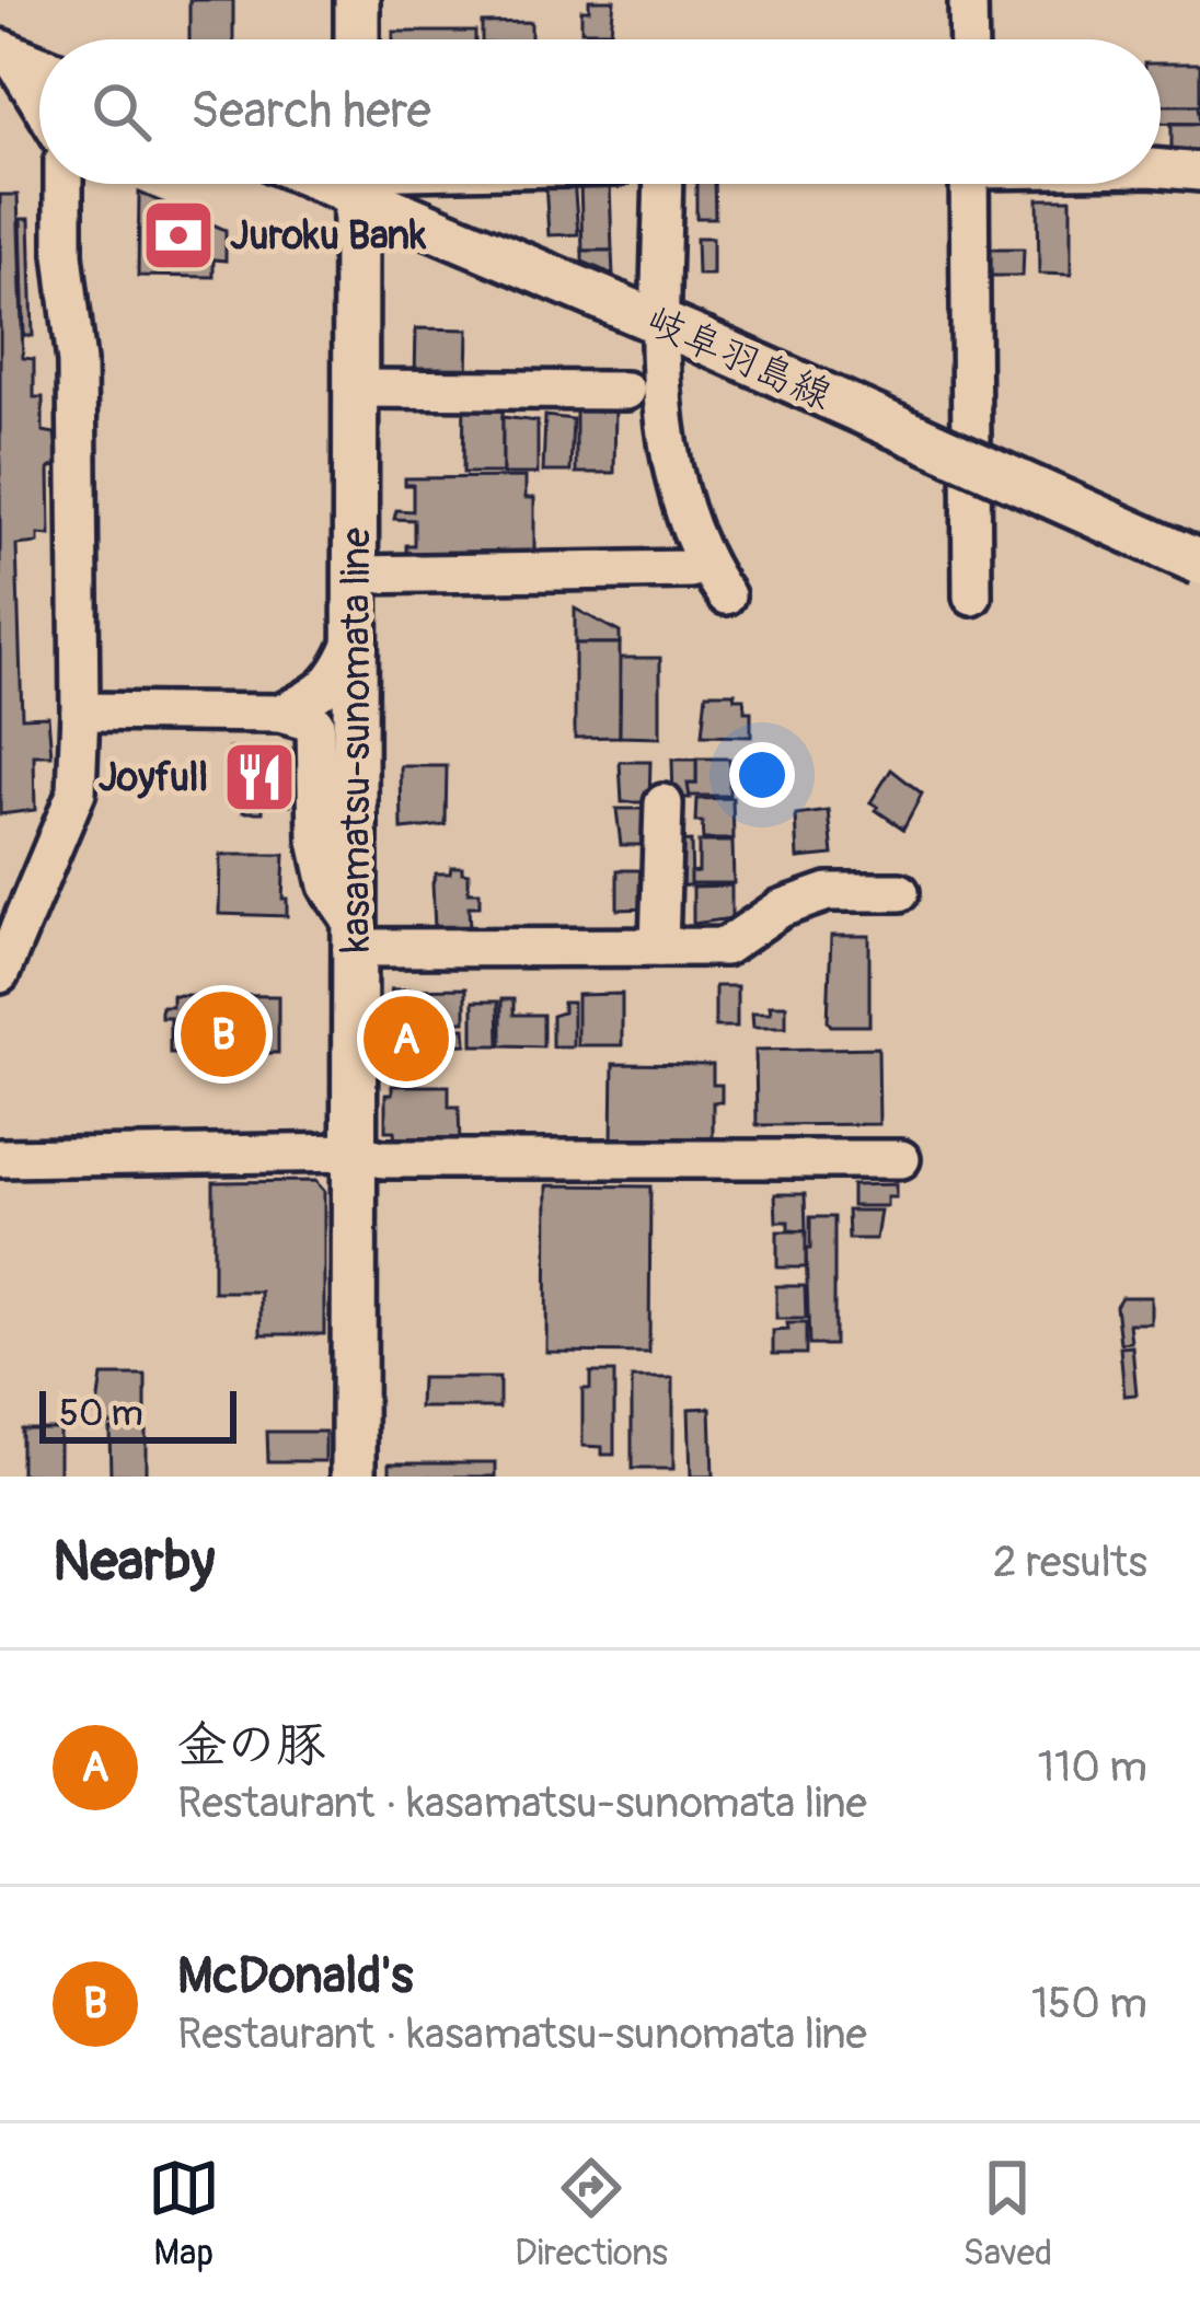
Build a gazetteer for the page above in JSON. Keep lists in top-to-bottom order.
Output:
{
  "streets": {
    "main road": ["岐阜羽島線", "kasamatsu-sunomata line"]
  },
  "places": {
    "bank": ["Juroku Bank"],
    "restaurant": ["Joyfull"]
  },
  "scale_bar": "50 m",
  "page": {
    "search": "Search here",
    "pins": ["B", "A"],
    "scale": "50 m",
    "heading": ["Nearby", "2 results"],
    "list": [
      {
        "mark": "A",
        "name": "金の豚",
        "note": "Restaurant · kasamatsu-sunomata line",
        "value": "110 m"
      },
      {
        "mark": "B",
        "name": "McDonald's",
        "note": "Restaurant · kasamatsu-sunomata line",
        "value": "150 m"
      }
    ],
    "nav": ["Map", "Directions", "Saved"]
  }
}
